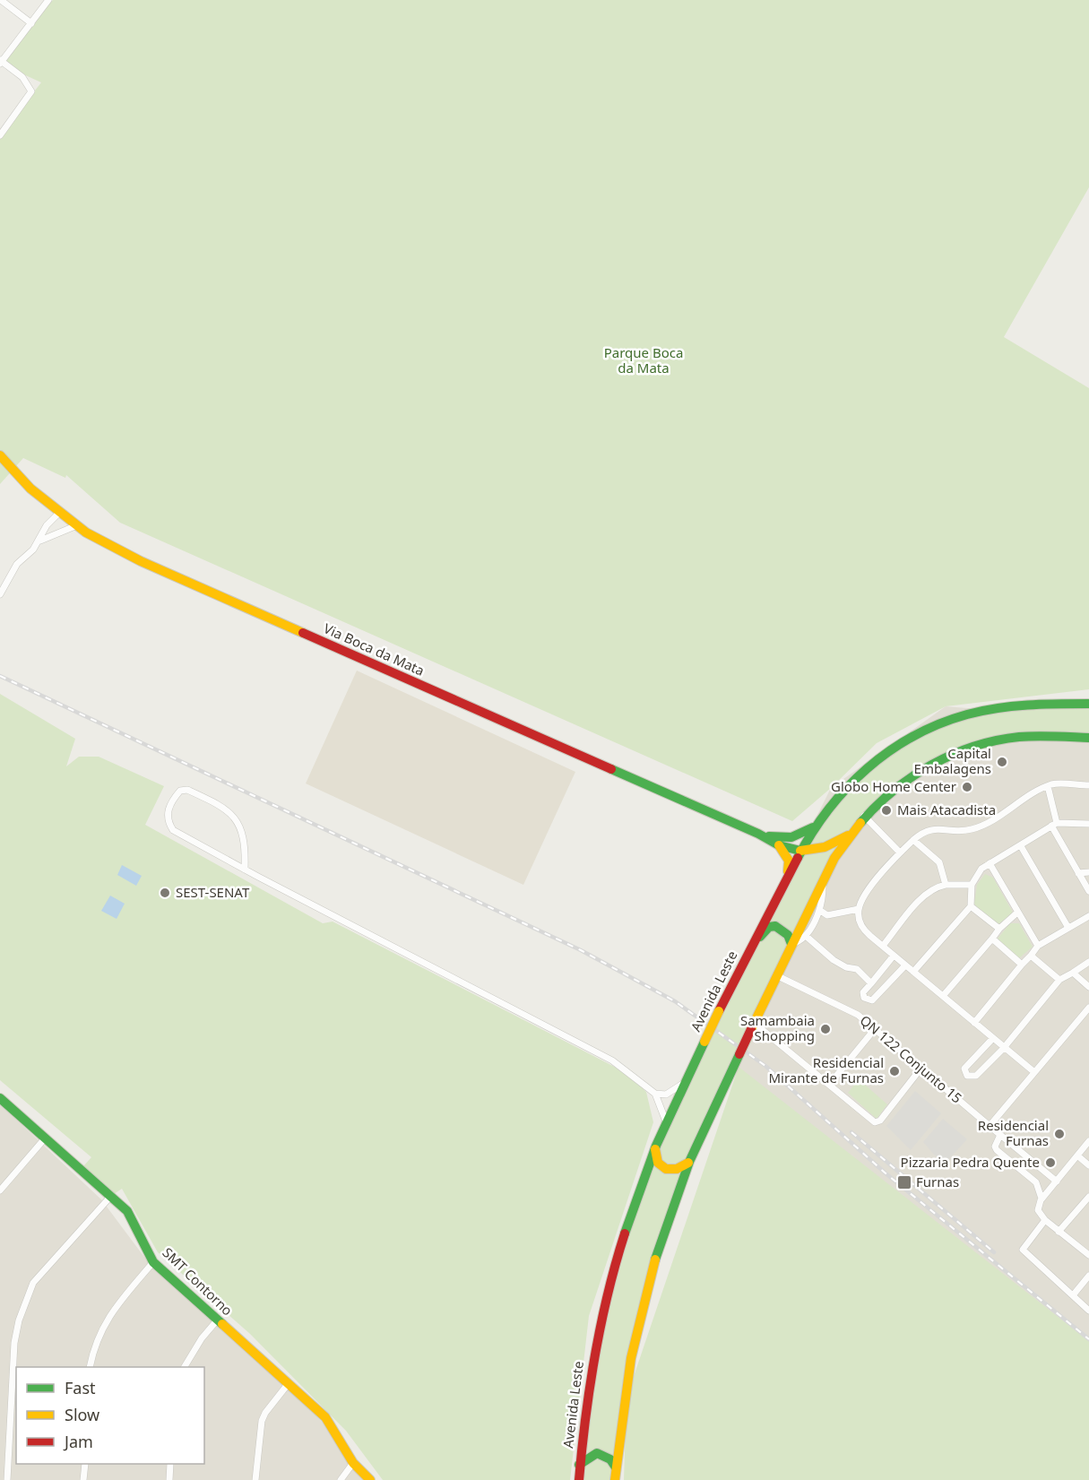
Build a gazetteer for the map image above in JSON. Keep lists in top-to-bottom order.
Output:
{
  "streets": {
    "main road": ["Via Boca da Mata", "Avenida Leste", "SMT Contorno"],
    "street": ["QN 122 Conjunto 15"]
  },
  "crossings": [
    ["Via Boca da Mata", "Avenida Leste"]
  ],
  "parks": ["Parque Boca da Mata"],
  "places": {
    "other": [
      "Capital Embalagens",
      "Globo Home Center",
      "Mais Atacadista",
      "SEST-SENAT",
      "Samambaia Shopping",
      "Residencial Mirante de Furnas",
      "Residencial Furnas",
      "Pizzaria Pedra Quente"
    ],
    "transit": ["Furnas"]
  },
  "legend": ["Fast", "Slow", "Jam"]
}
